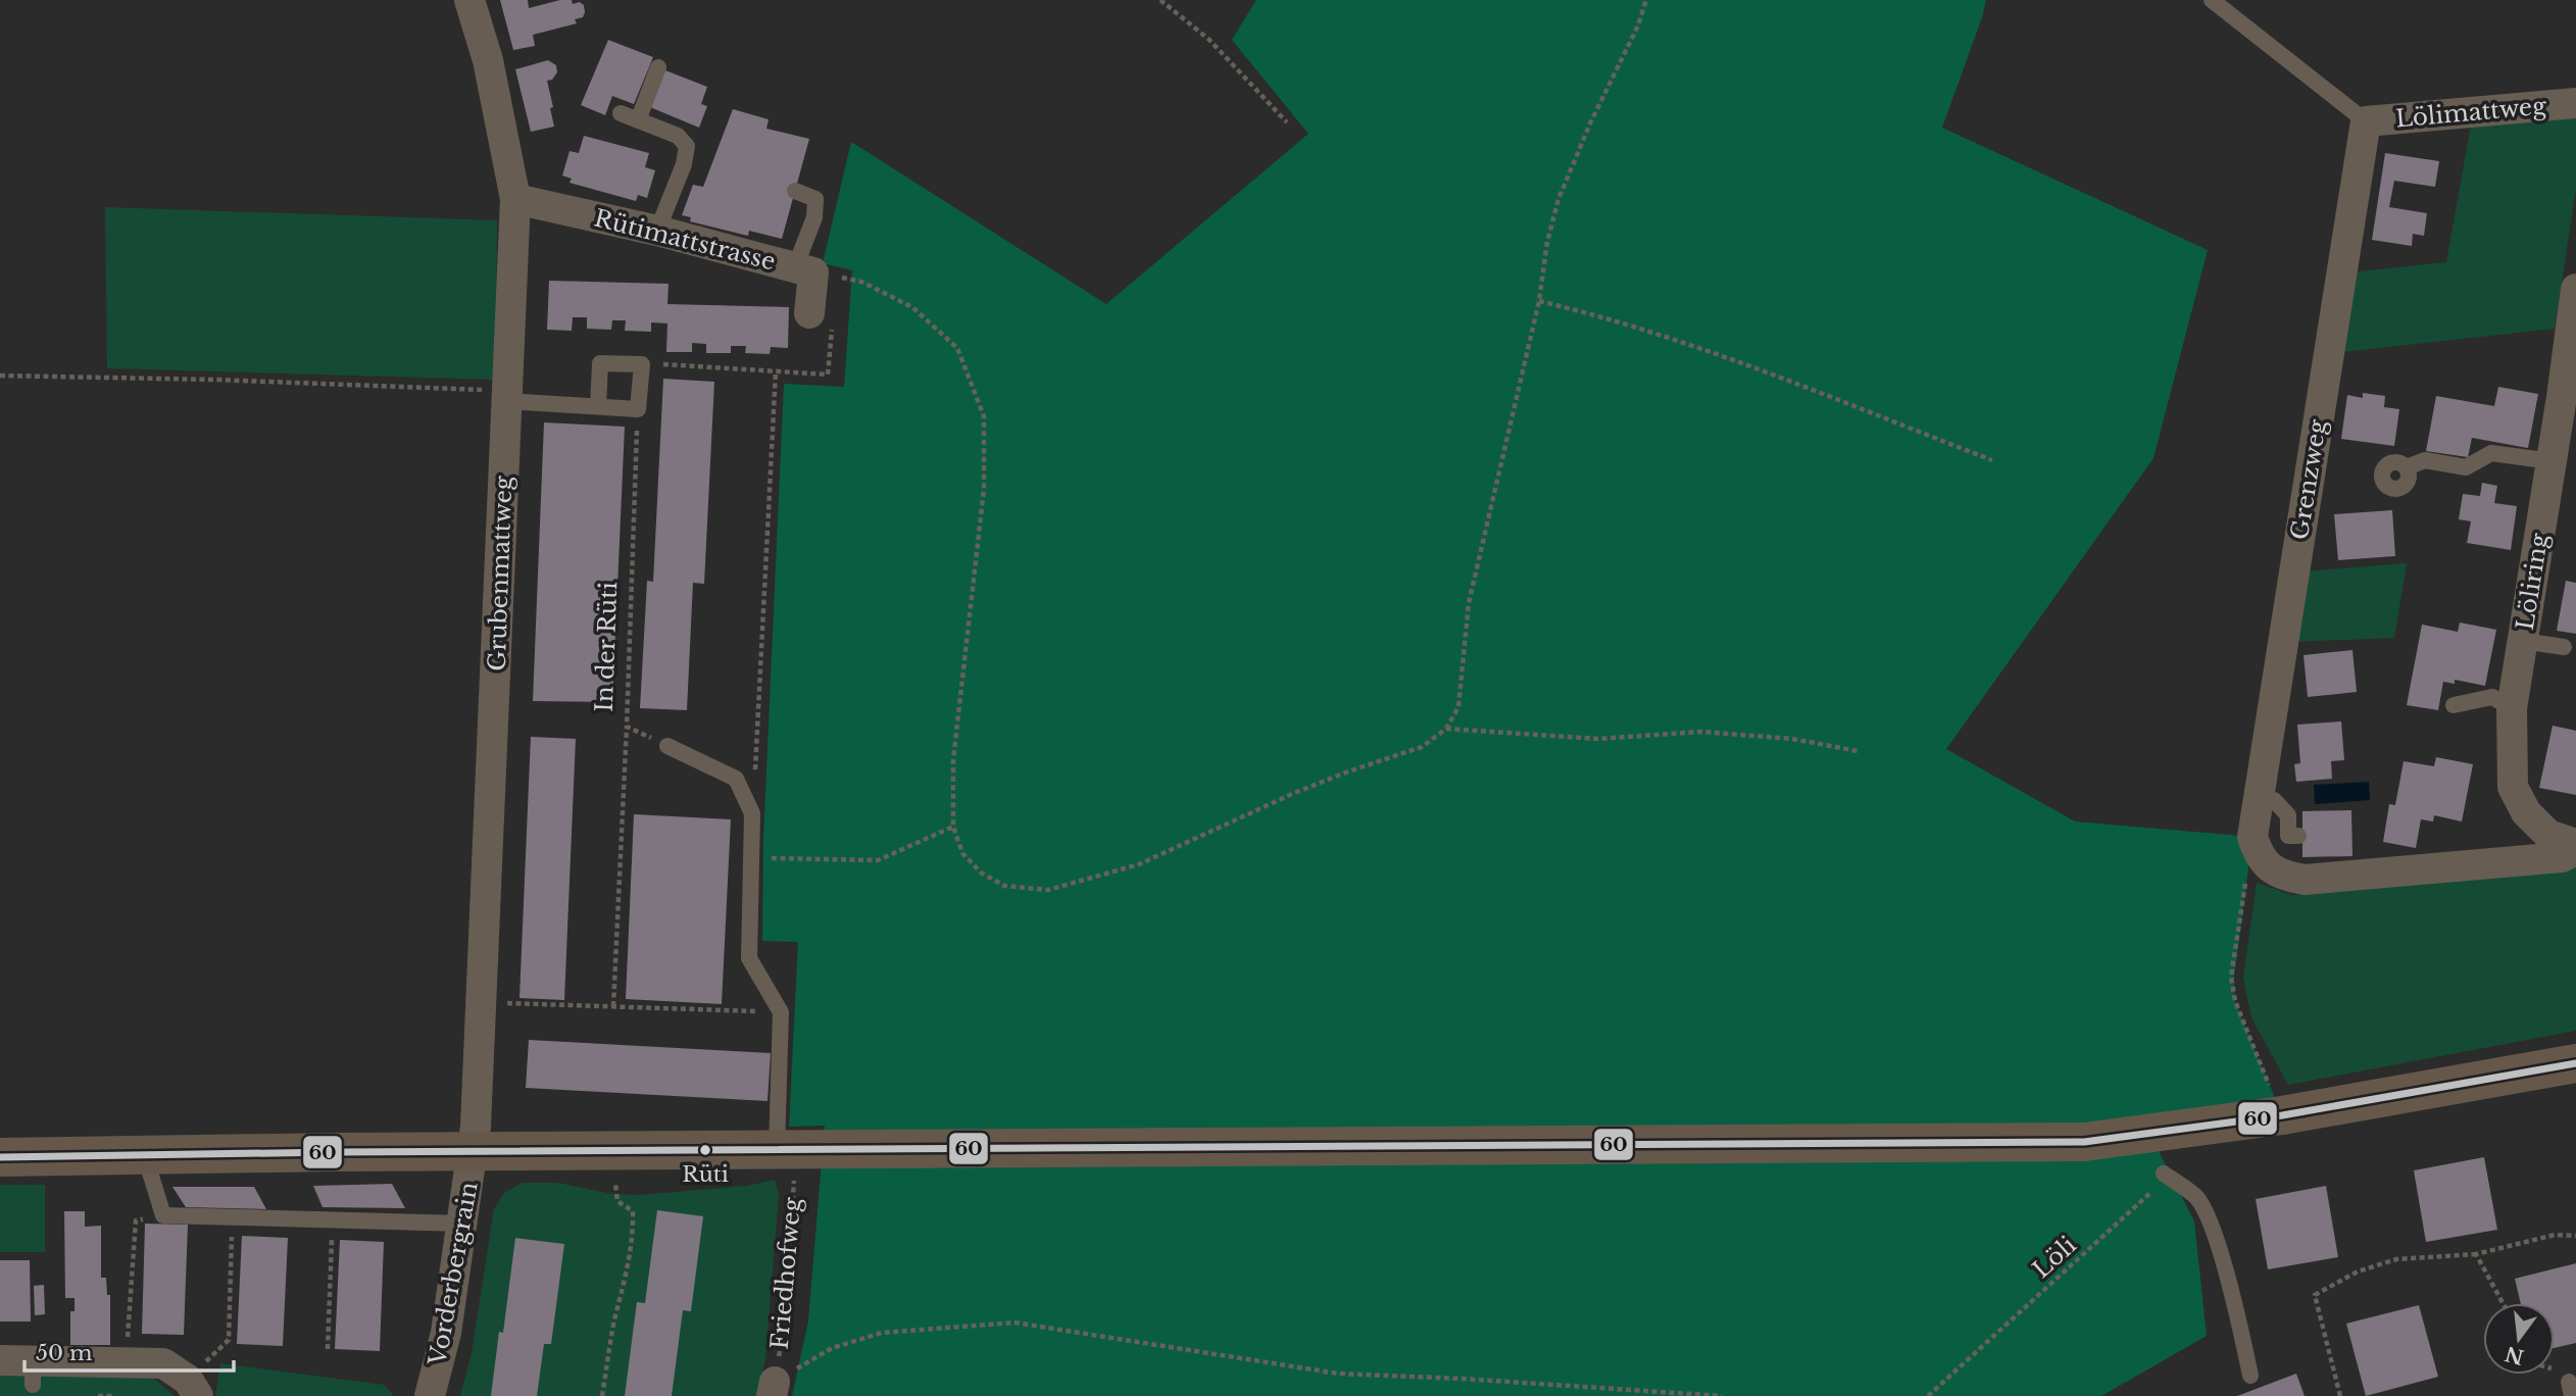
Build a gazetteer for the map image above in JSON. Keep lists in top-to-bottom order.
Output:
{
  "streets": {
    "street": [
      "Lölimattweg",
      "Rütimattstrasse",
      "Grenzweg",
      "Grubenmattweg",
      "Löliring",
      "Vorderbergrain"
    ],
    "path": ["In der Rüti", "Löli", "Friedhofweg"]
  },
  "crossings": [
    ["Lölimattweg", "Grenzweg"],
    ["Rütimattstrasse", "Grubenmattweg"],
    ["Grubenmattweg", "Vorderbergrain"]
  ],
  "places": ["Rüti"],
  "lines": ["transit line 60"],
  "scale_bar": "50 m",
  "north": "bottom"
}
